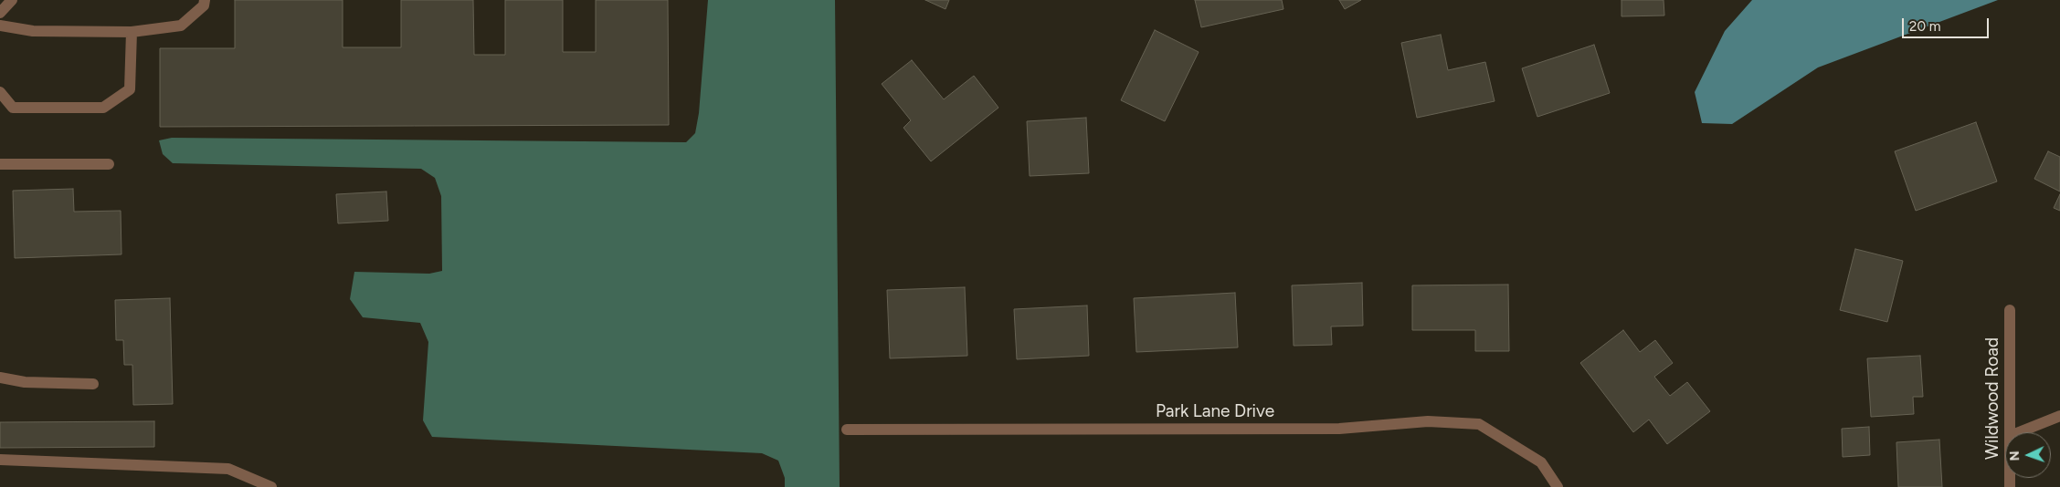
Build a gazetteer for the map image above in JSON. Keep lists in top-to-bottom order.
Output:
{
  "streets": {
    "street": ["Wildwood Road", "Park Lane Drive"]
  },
  "scale_bar": "20 m",
  "north": "left"
}
